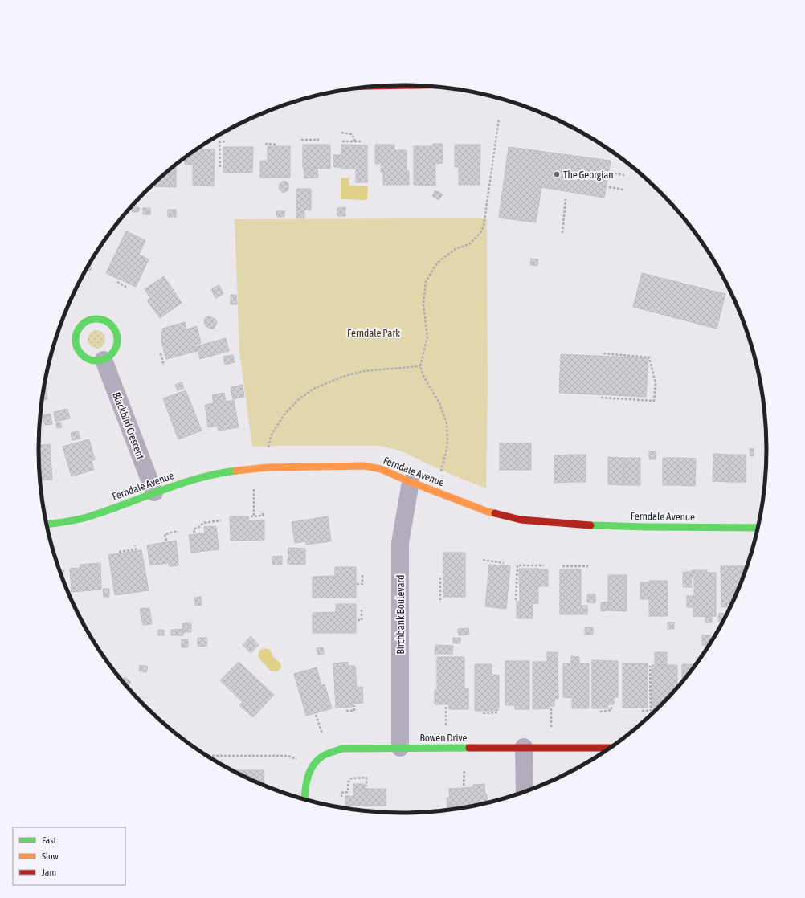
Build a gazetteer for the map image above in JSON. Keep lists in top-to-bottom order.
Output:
{
  "streets": {
    "street": [
      "Blackbird Crescent",
      "Ferndale Avenue",
      "Birchbank Boulevard",
      "Bowen Drive"
    ]
  },
  "crossings": [
    ["Blackbird Crescent", "Ferndale Avenue"],
    ["Ferndale Avenue", "Birchbank Boulevard"],
    ["Birchbank Boulevard", "Bowen Drive"]
  ],
  "parks": ["Ferndale Park"],
  "places": ["The Georgian"],
  "legend": ["Fast", "Slow", "Jam"]
}
